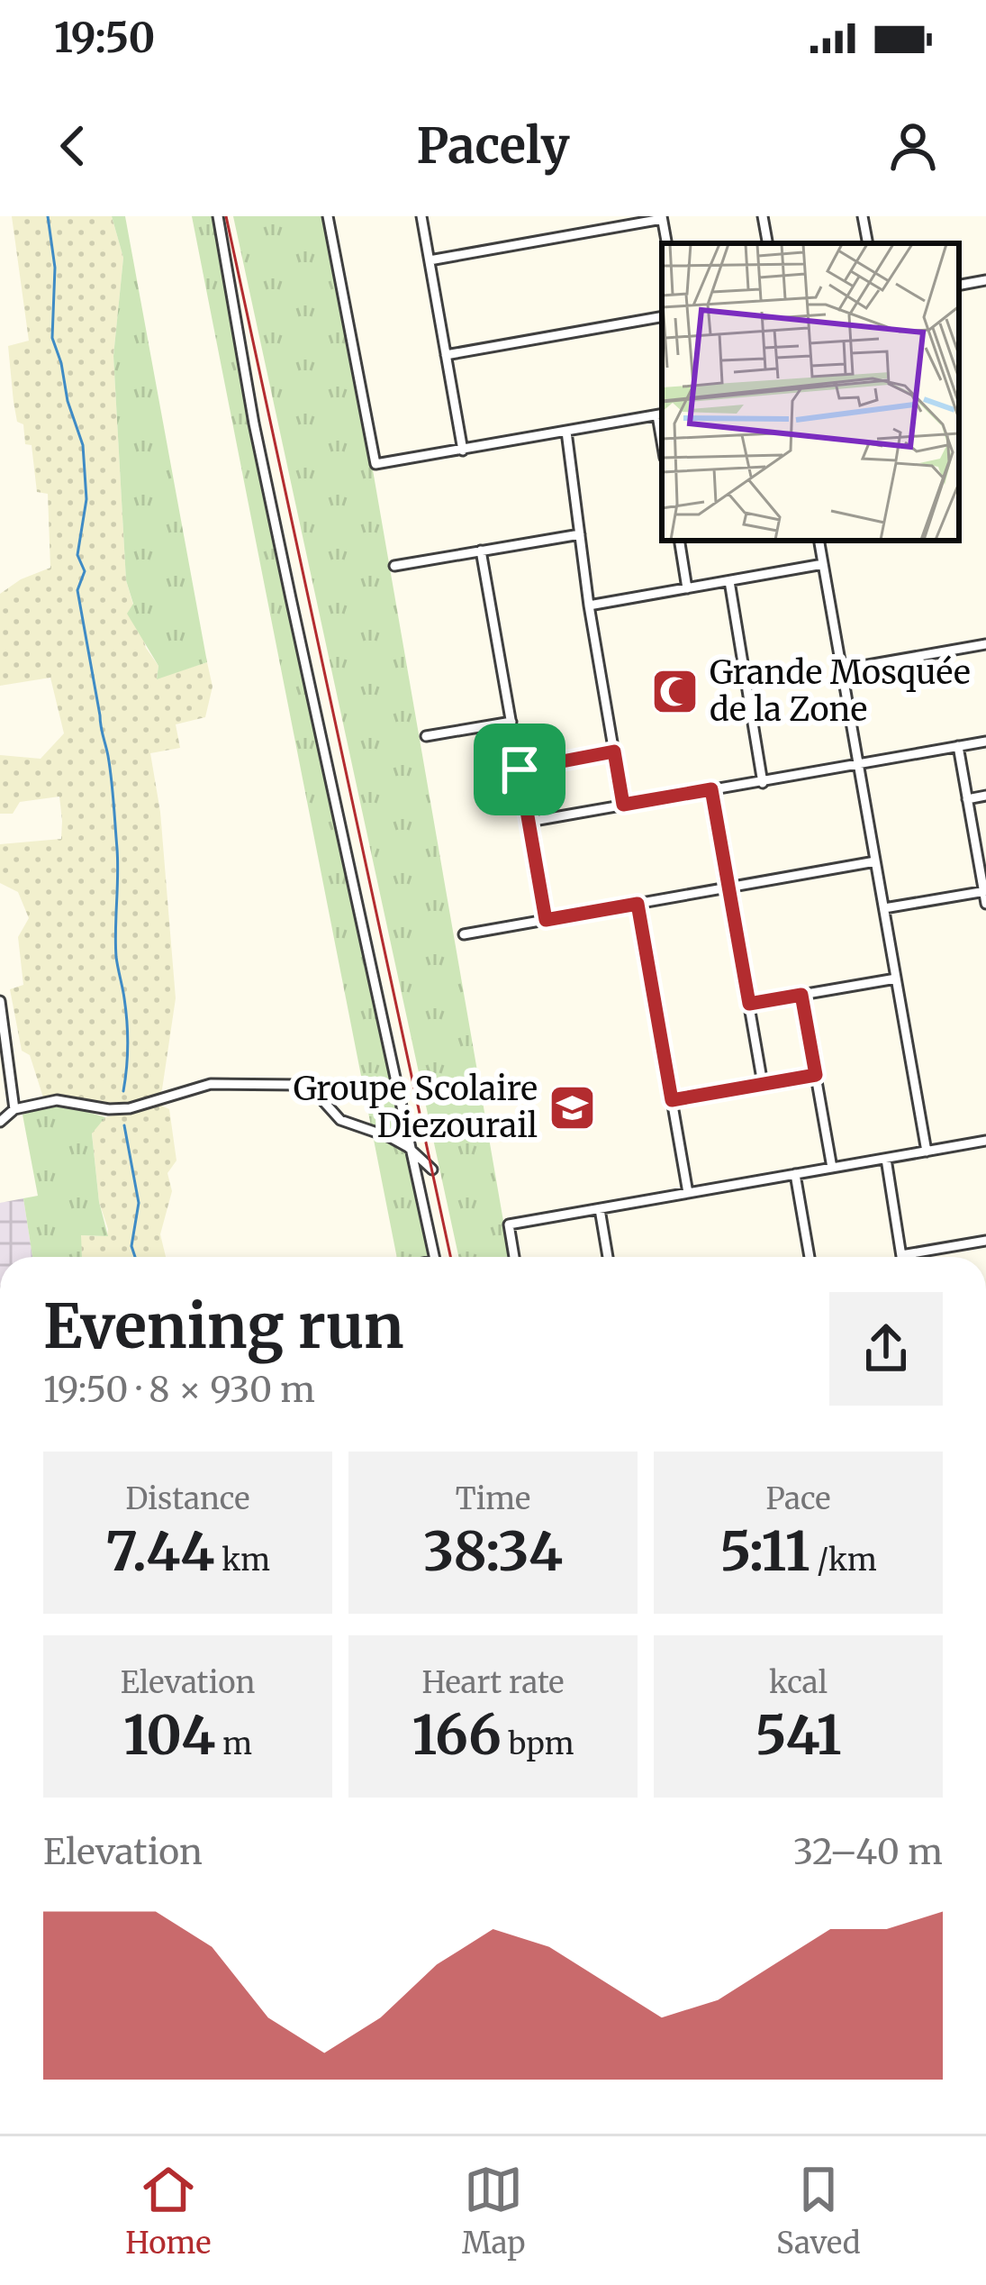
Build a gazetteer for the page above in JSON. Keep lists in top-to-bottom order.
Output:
{
  "places": {
    "mosque": ["Grande Mosquée de la Zone"],
    "school or university": ["Groupe Scolaire Diezourail"]
  },
  "page": {
    "status": "19:50",
    "header": "Pacely",
    "heading": ["Evening run", "19:50 · 8 × 930 m"],
    "stats": [
      ["Distance", "7.44 km"],
      ["Time", "38:34"],
      ["Pace", "5:11 /km"],
      ["Elevation", "104 m"],
      ["Heart rate", "166 bpm"],
      ["kcal", "541"]
    ],
    "chart": ["Elevation", "32–40 m"],
    "tabs": ["Home", "Map", "Saved"]
  }
}
